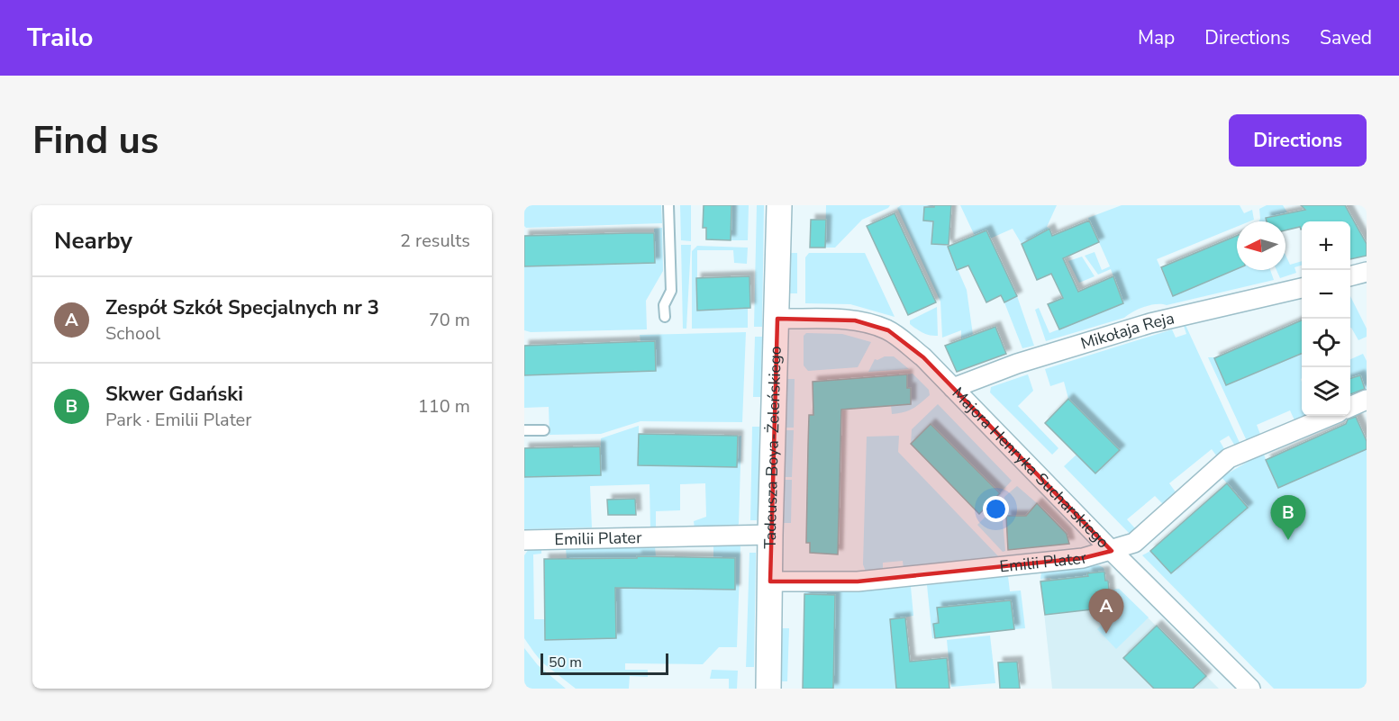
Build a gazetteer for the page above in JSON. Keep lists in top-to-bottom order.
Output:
{
  "streets": {
    "street": [
      "Mikołaja Reja",
      "Tadeusza Boya-Żeleńskiego",
      "Majora Henryka Sucharskiego",
      "Emilii Plater"
    ]
  },
  "crossings": [
    ["Mikołaja Reja", "Majora Henryka Sucharskiego"],
    ["Tadeusza Boya-Żeleńskiego", "Majora Henryka Sucharskiego"],
    ["Tadeusza Boya-Żeleńskiego", "Emilii Plater"],
    ["Majora Henryka Sucharskiego", "Emilii Plater"]
  ],
  "scale_bar": "50 m",
  "north": "left",
  "page": {
    "header": "Trailo",
    "nav": ["Map", "Directions", "Saved"],
    "buttons": "Directions",
    "title": "Find us",
    "heading": ["Nearby", "2 results"],
    "map_buttons": ["+", "−"],
    "list": [
      {
        "mark": "A",
        "name": "Zespół Szkół Specjalnych nr 3",
        "note": "School",
        "value": "70 m"
      },
      {
        "mark": "B",
        "name": "Skwer Gdański",
        "note": "Park · Emilii Plater",
        "value": "110 m"
      }
    ],
    "pins": ["B", "A"],
    "scale": "50 m"
  }
}
